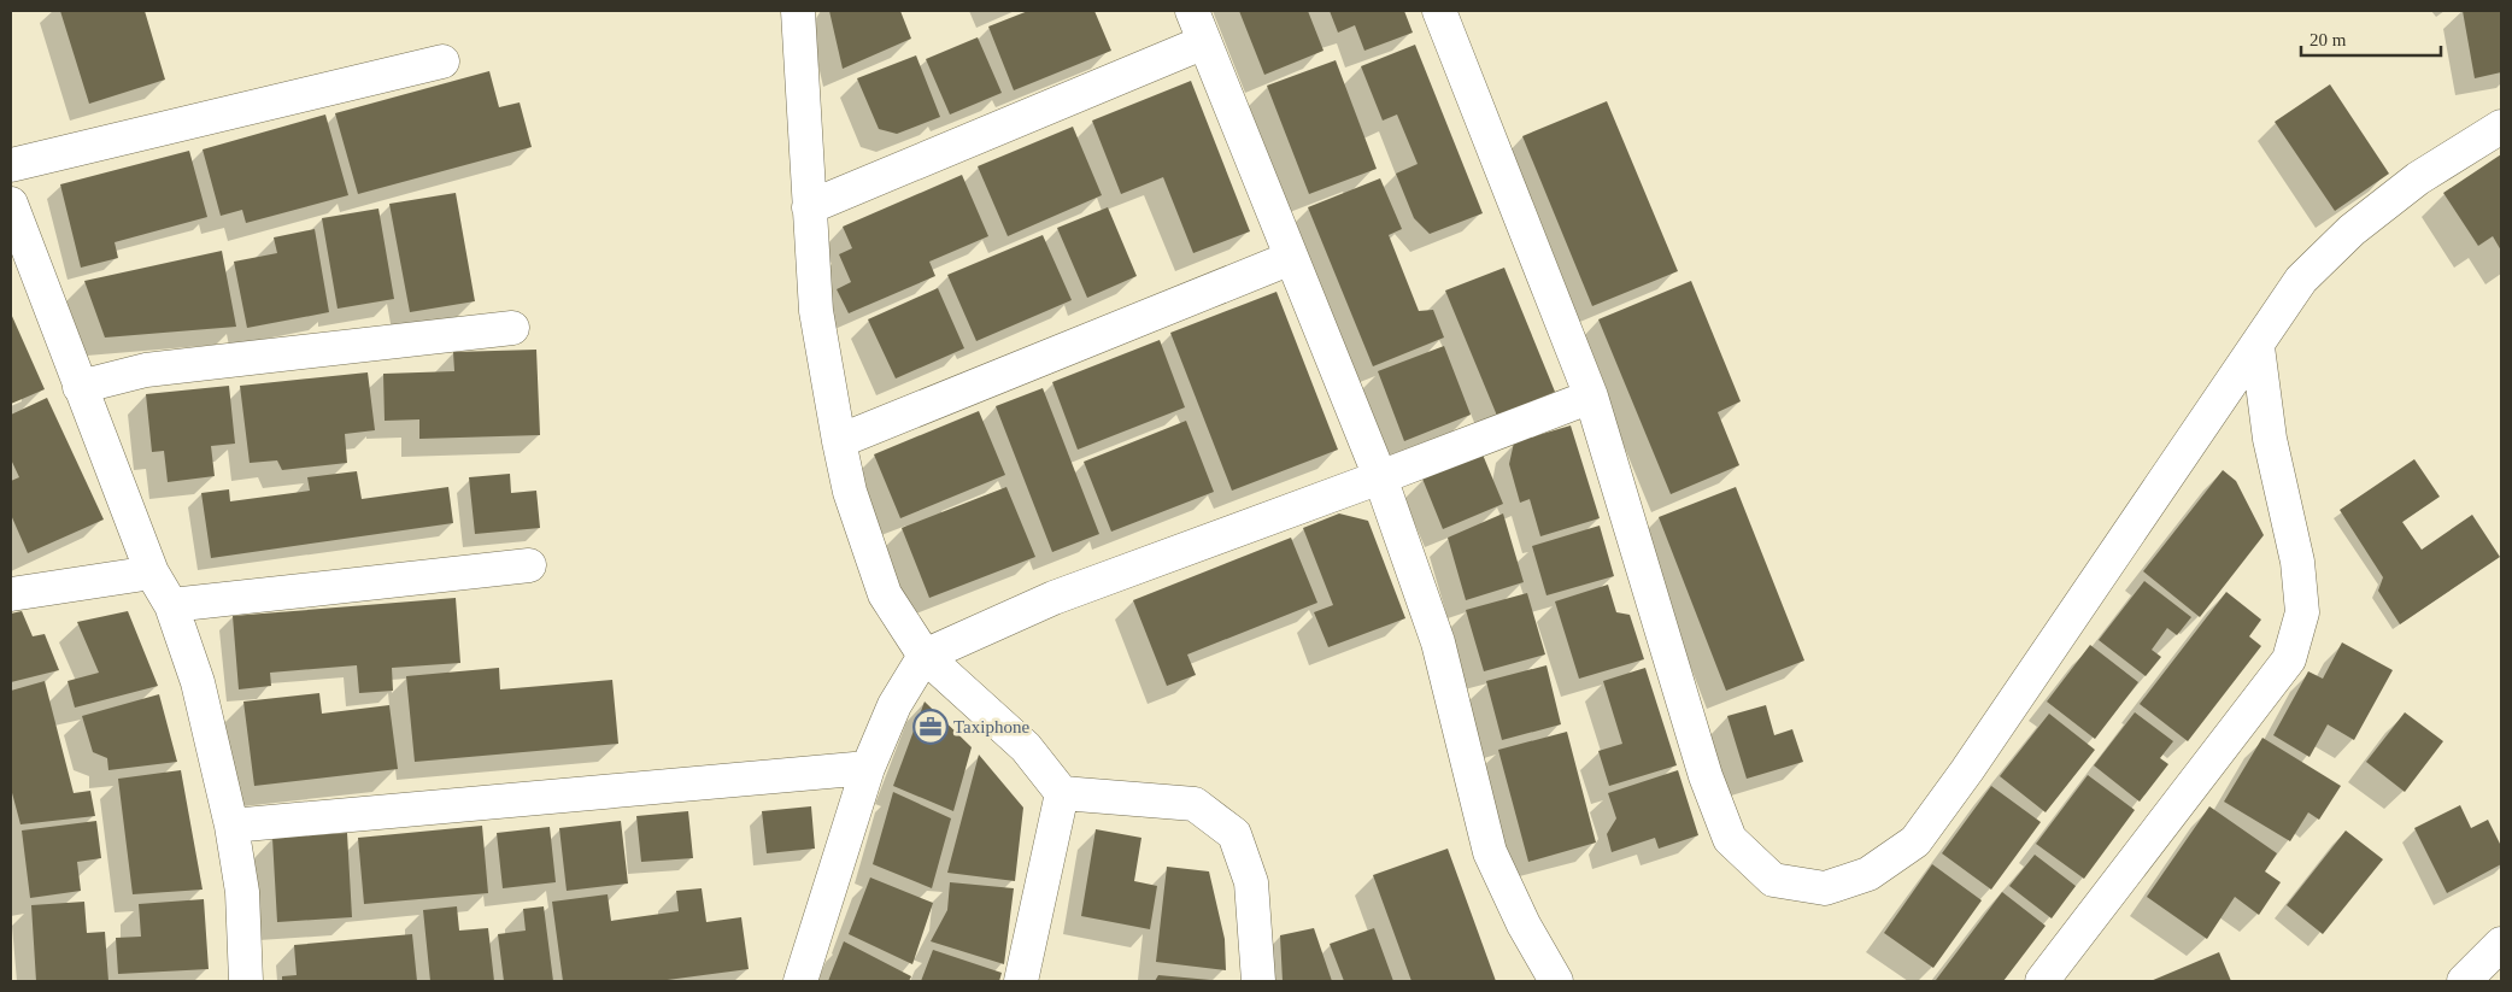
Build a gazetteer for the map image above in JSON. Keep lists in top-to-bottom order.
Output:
{
  "places": {
    "office": ["Taxiphone"]
  },
  "scale_bar": "20 m"
}
